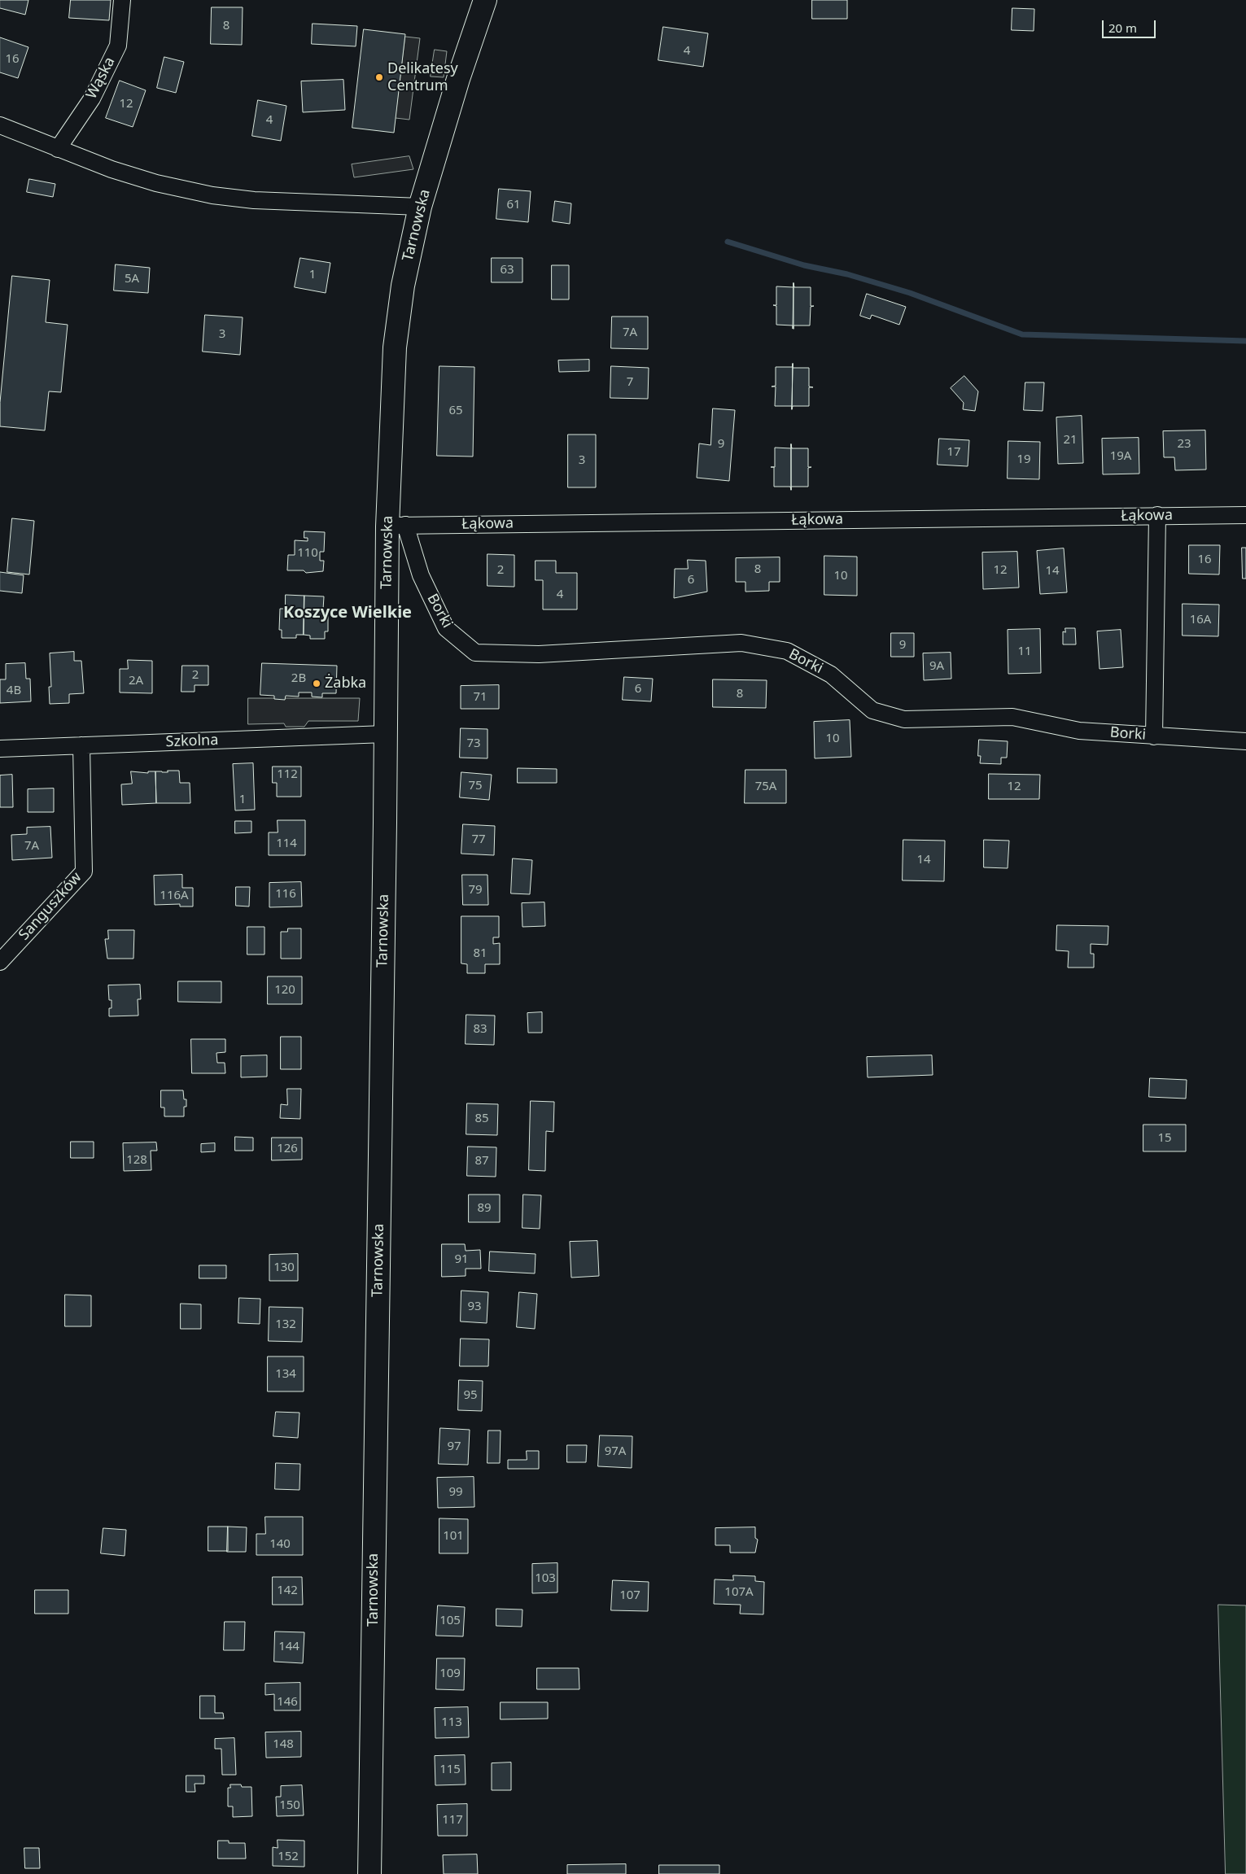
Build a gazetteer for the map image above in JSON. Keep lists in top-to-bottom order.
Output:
{
  "streets": {
    "street": [
      "Wąska",
      "Tarnowska",
      "Łąkowa",
      "Borki",
      "Szkolna",
      "Sanguszków"
    ]
  },
  "crossings": [
    ["Tarnowska", "Łąkowa"],
    ["Tarnowska", "Borki"],
    ["Tarnowska", "Szkolna"],
    ["Łąkowa", "Borki"],
    ["Szkolna", "Sanguszków"]
  ],
  "districts": ["Koszyce Wielkie"],
  "places": ["Delikatesy Centrum", "Żabka"],
  "house_numbers": [
    "8",
    "4",
    "16",
    "12",
    "4",
    "61",
    "63",
    "1",
    "5A",
    "7A",
    "3",
    "7",
    "65",
    "21",
    "9",
    "23",
    "17",
    "19A",
    "19",
    "3",
    "110",
    "16",
    "8",
    "2",
    "12",
    "14",
    "10",
    "6",
    "4",
    "16A",
    "9",
    "11",
    "9A",
    "2",
    "2B",
    "2A",
    "6",
    "4B",
    "8",
    "71",
    "10",
    "73",
    "112",
    "75",
    "75A",
    "12",
    "1",
    "77",
    "114",
    "7A",
    "14",
    "79",
    "116",
    "116A",
    "81",
    "120",
    "83",
    "85",
    "15",
    "126",
    "128",
    "87",
    "89",
    "91",
    "130",
    "93",
    "132",
    "134",
    "95",
    "97",
    "97A",
    "99",
    "101",
    "140",
    "103",
    "142",
    "107A",
    "107",
    "105",
    "144",
    "109",
    "146",
    "113",
    "148",
    "115",
    "150",
    "117",
    "152"
  ],
  "scale_bar": "20 m"
}
